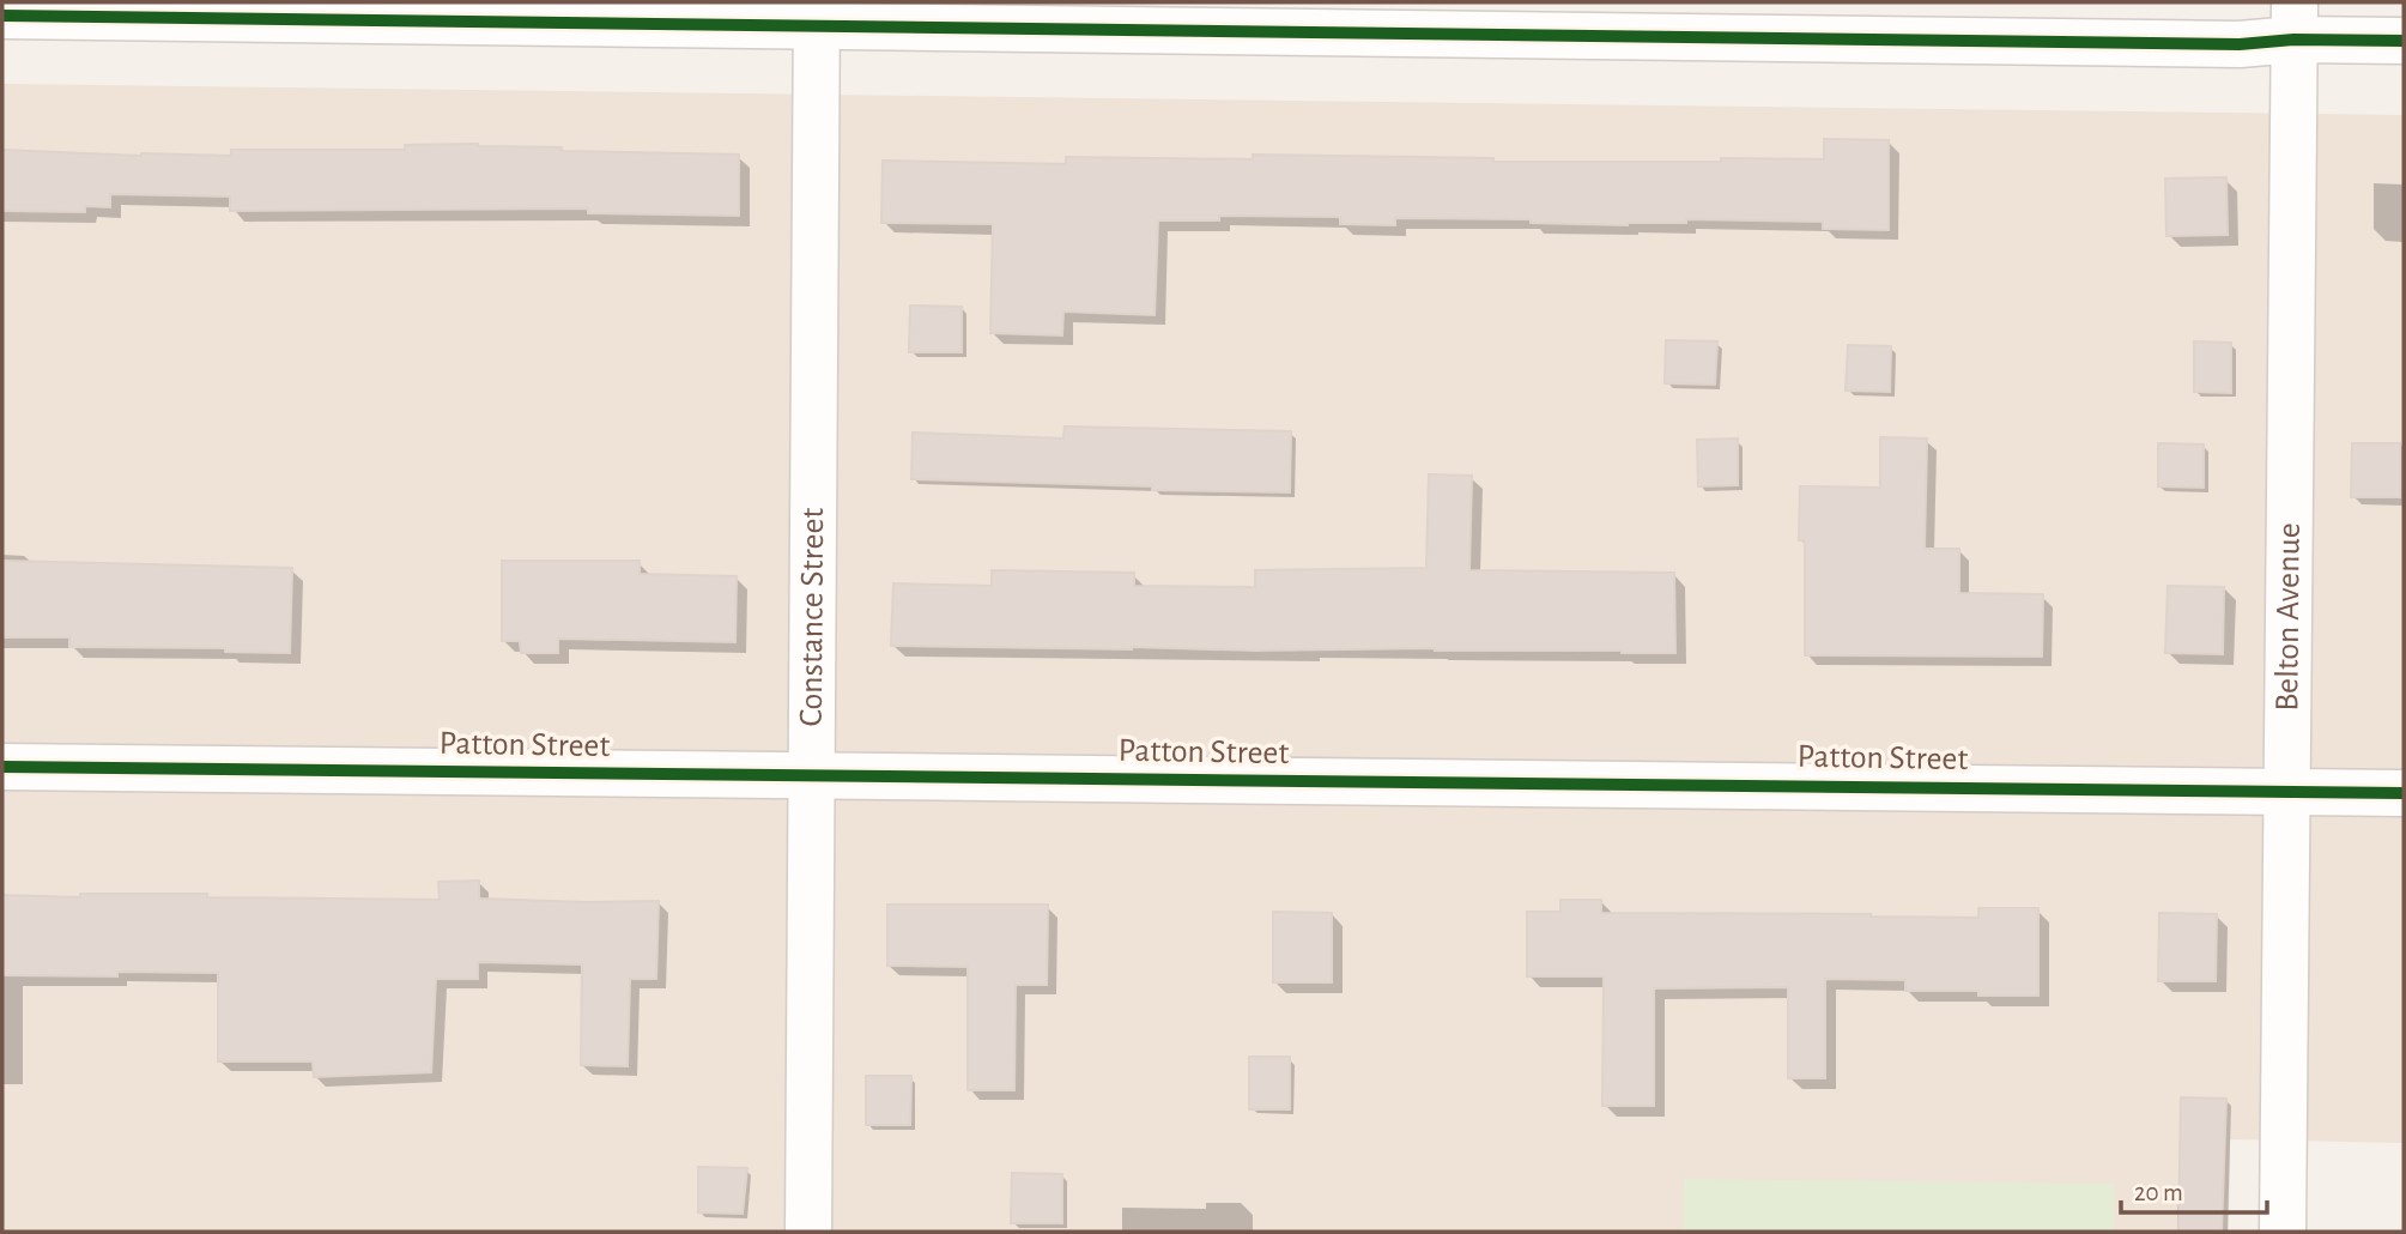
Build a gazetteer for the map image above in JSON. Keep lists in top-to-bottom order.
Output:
{
  "streets": {
    "street": ["Constance Street", "Belton Avenue", "Patton Street"]
  },
  "crossings": [
    ["Constance Street", "Patton Street"],
    ["Belton Avenue", "Patton Street"]
  ],
  "scale_bar": "20 m"
}
